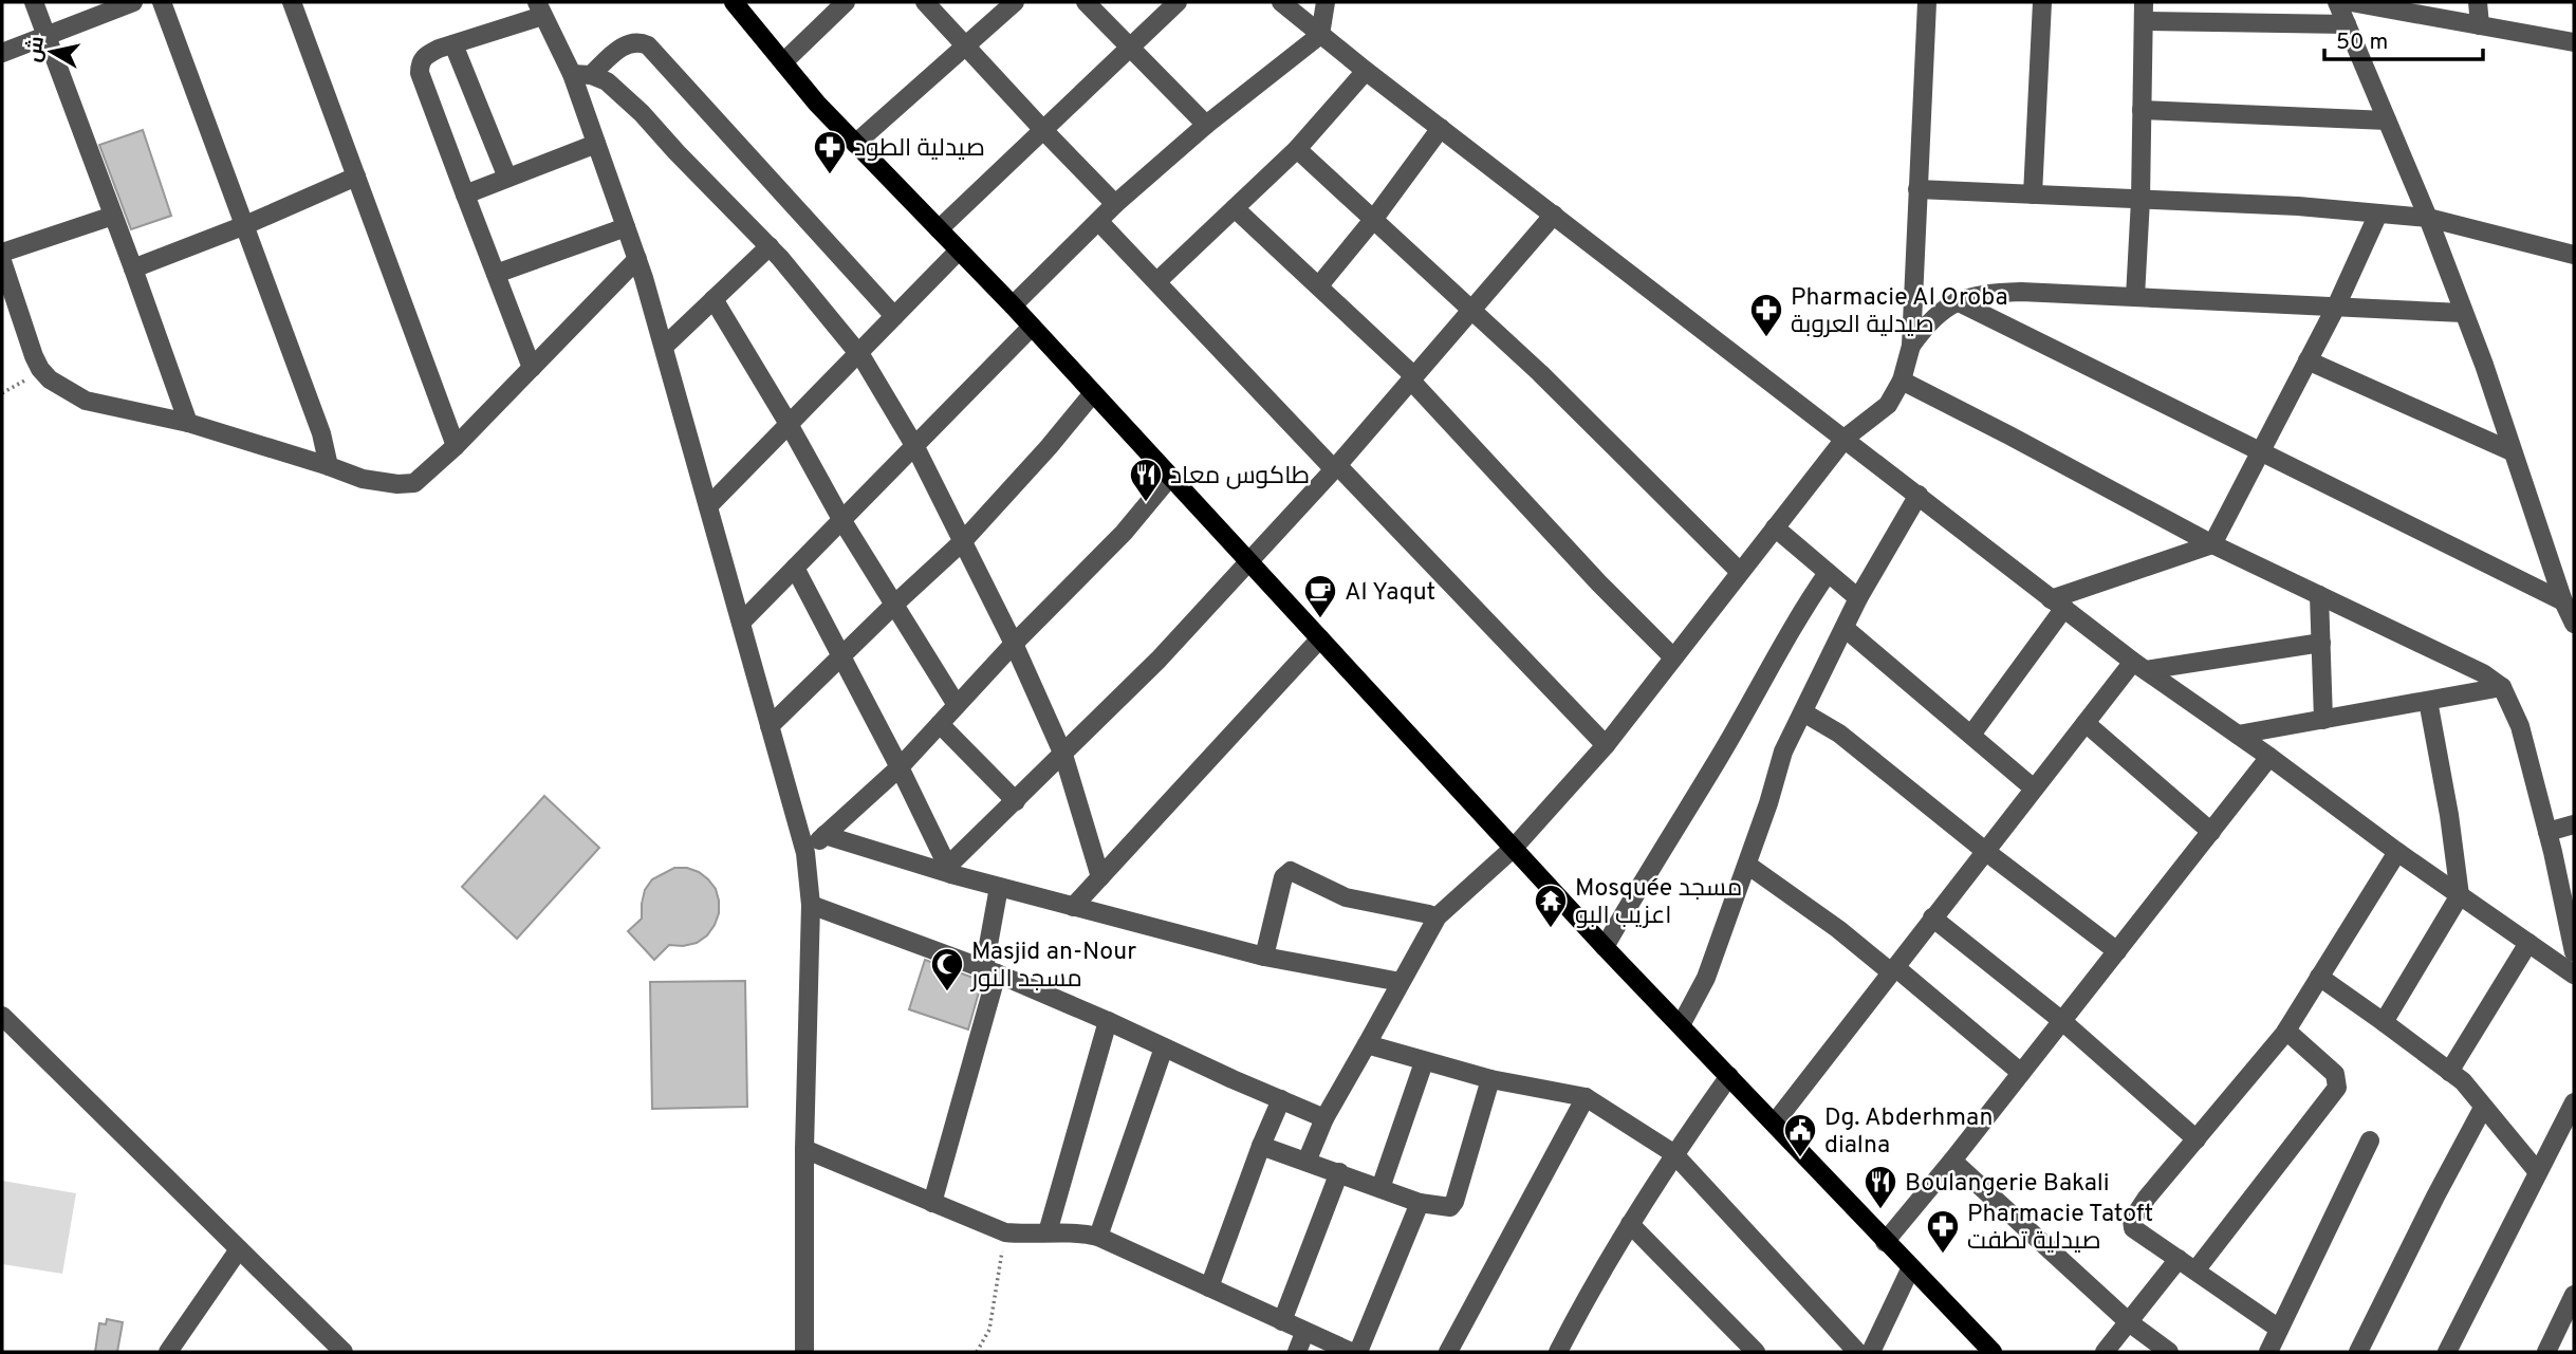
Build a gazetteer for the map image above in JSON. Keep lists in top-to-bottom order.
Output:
{
  "places": {
    "pharmacy": ["صيدلية الطود", "Pharmacie Al Oroba صيدلية العروبة", "Pharmacie Tatoft صيدلية تطفت"],
    "restaurant": ["طاكوس معاد", "Boulangerie Bakali"],
    "cafe": ["Al Yaqut"],
    "temple": ["Mosquée مسجد اعزيب البو"],
    "mosque": ["Masjid an-Nour مسجد النور"],
    "public building": ["Dg. Abderhman dialna"]
  },
  "scale_bar": "50 m",
  "north": "left"
}
